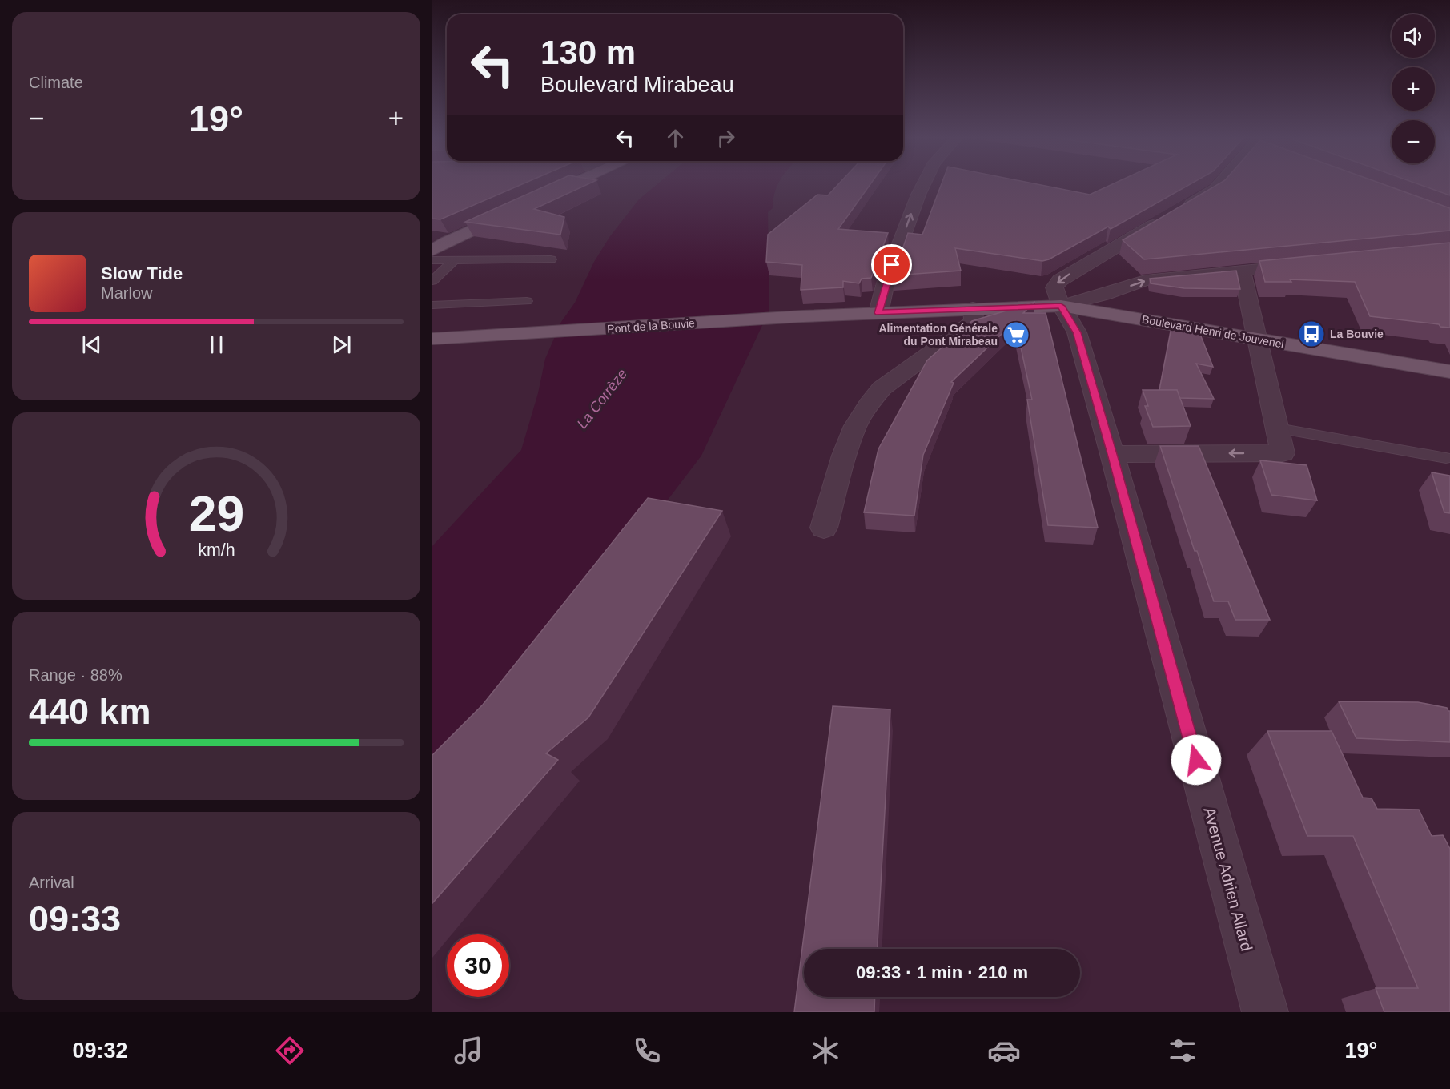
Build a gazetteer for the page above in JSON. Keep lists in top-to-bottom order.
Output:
{
  "streets": {
    "main road": ["Pont de la Bouvie", "Boulevard Henri de Jouvenel"],
    "street": ["Avenue Adrien Allard"]
  },
  "crossings": [
    ["Pont de la Bouvie", "Boulevard Henri de Jouvenel"],
    ["Boulevard Henri de Jouvenel", "Avenue Adrien Allard"]
  ],
  "water": ["La Corrèze"],
  "places": {
    "bus stop": ["La Bouvie"],
    "supermarket": ["Alimentation Générale du Pont Mirabeau"]
  },
  "page": {
    "tile": [
      "Climate",
      ["Range · 88%", "440 km"],
      ["Arrival", "09:33"]
    ],
    "map_buttons": ["+", "−"],
    "turn": ["130 m", "Boulevard Mirabeau"],
    "heat": ["−", "19°", "+"],
    "song": ["Slow Tide", "Marlow"],
    "limit": "30",
    "trip": "09:33 · 1 min · 210 m",
    "tabs": ["09:32", "19°"],
    "gauge": ["29", "km/h"]
  }
}
